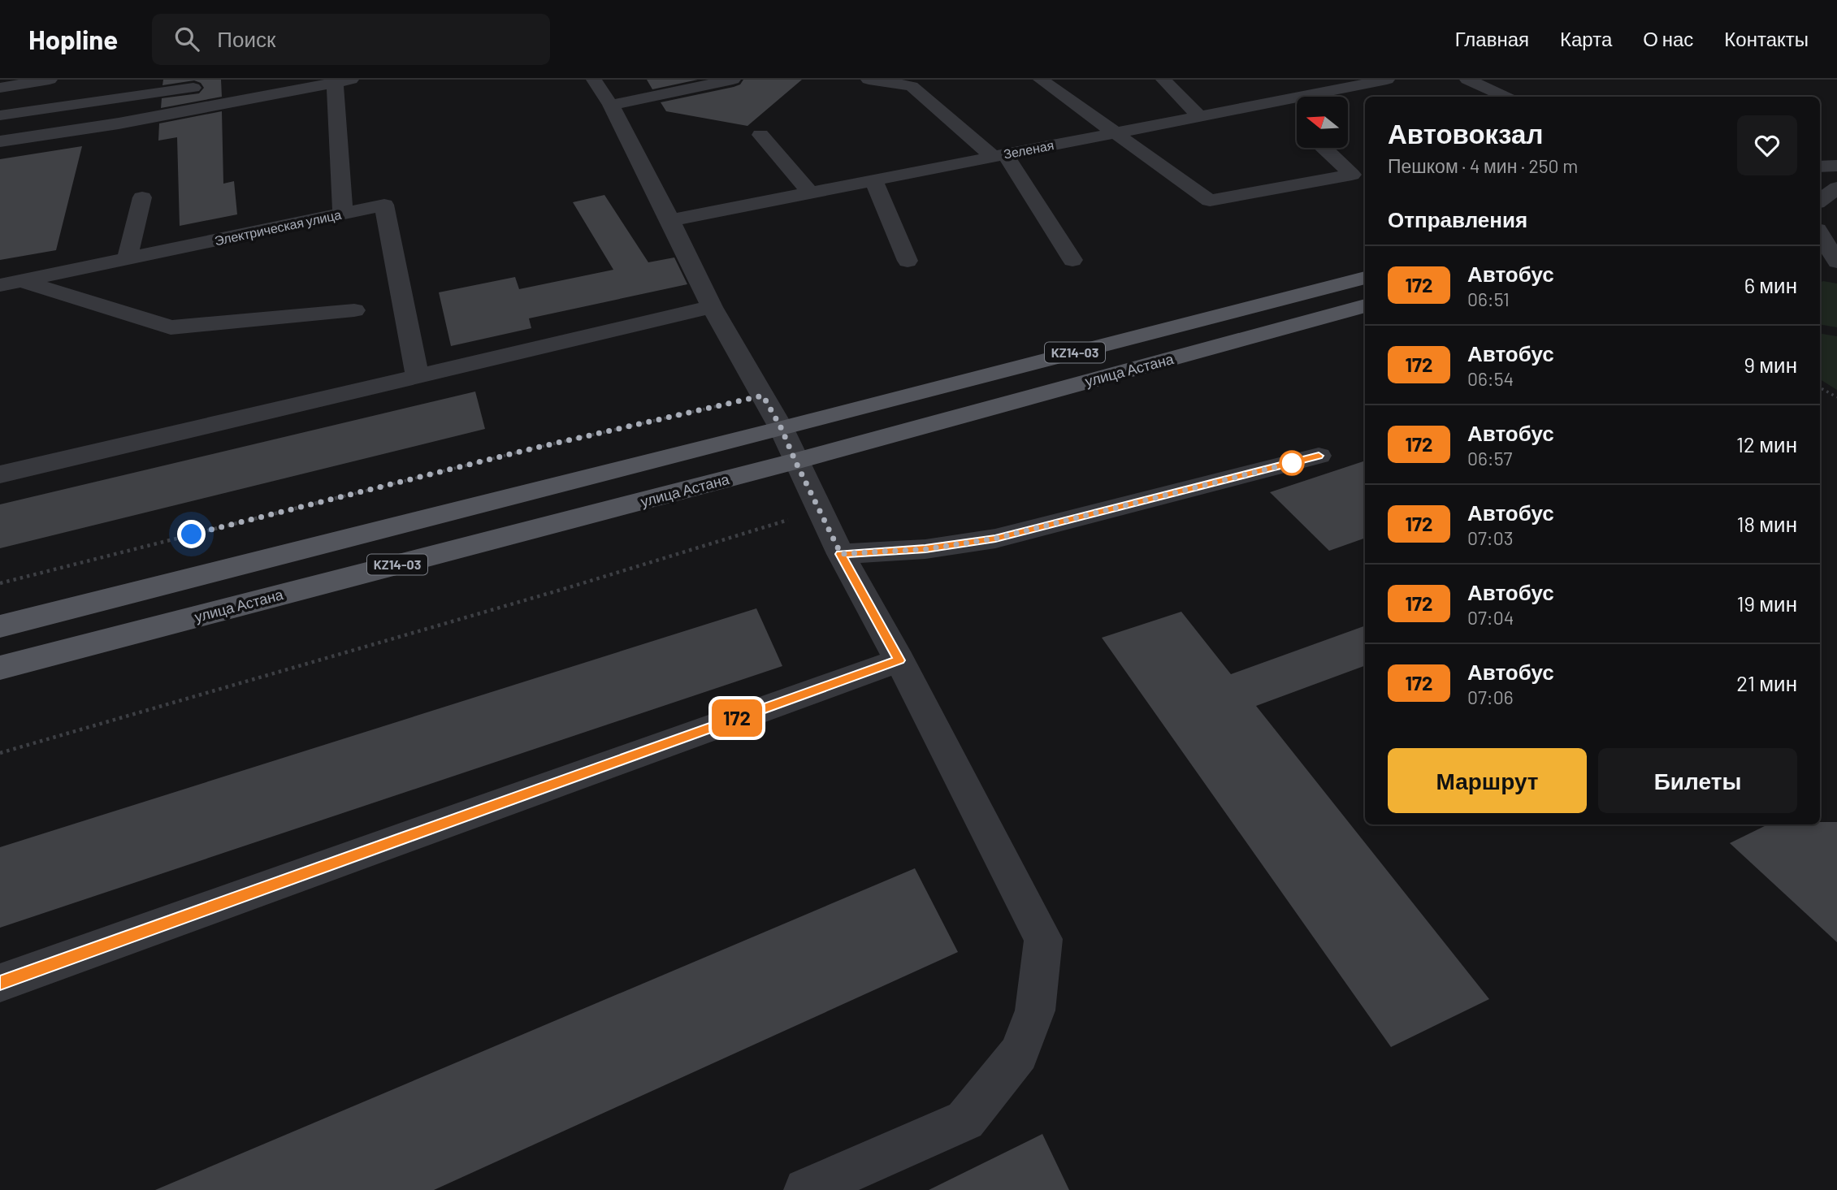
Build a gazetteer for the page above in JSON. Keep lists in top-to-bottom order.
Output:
{
  "streets": {
    "main road": ["KZ14-03", "улица Астана"],
    "street": ["Зеленая", "Электрическая улица"]
  },
  "lines": ["bus line 172"],
  "north": "left",
  "page": {
    "header": "Hopline",
    "search": "Поиск",
    "nav": [
      "Главная",
      "Карта",
      "О нас",
      "Контакты"
    ],
    "on_map": "172",
    "heading": [
      ["Автовокзал", "Пешком · 4 мин · 250 m"],
      "Отправления"
    ],
    "list": [
      {
        "mark": "172",
        "name": "Автобус",
        "note": "06:51",
        "value": "6 мин"
      },
      {
        "mark": "172",
        "name": "Автобус",
        "note": "06:54",
        "value": "9 мин"
      },
      {
        "mark": "172",
        "name": "Автобус",
        "note": "06:57",
        "value": "12 мин"
      },
      {
        "mark": "172",
        "name": "Автобус",
        "note": "07:03",
        "value": "18 мин"
      },
      {
        "mark": "172",
        "name": "Автобус",
        "note": "07:04",
        "value": "19 мин"
      },
      {
        "mark": "172",
        "name": "Автобус",
        "note": "07:06",
        "value": "21 мин"
      }
    ],
    "buttons": ["Маршрут", "Билеты"]
  }
}
